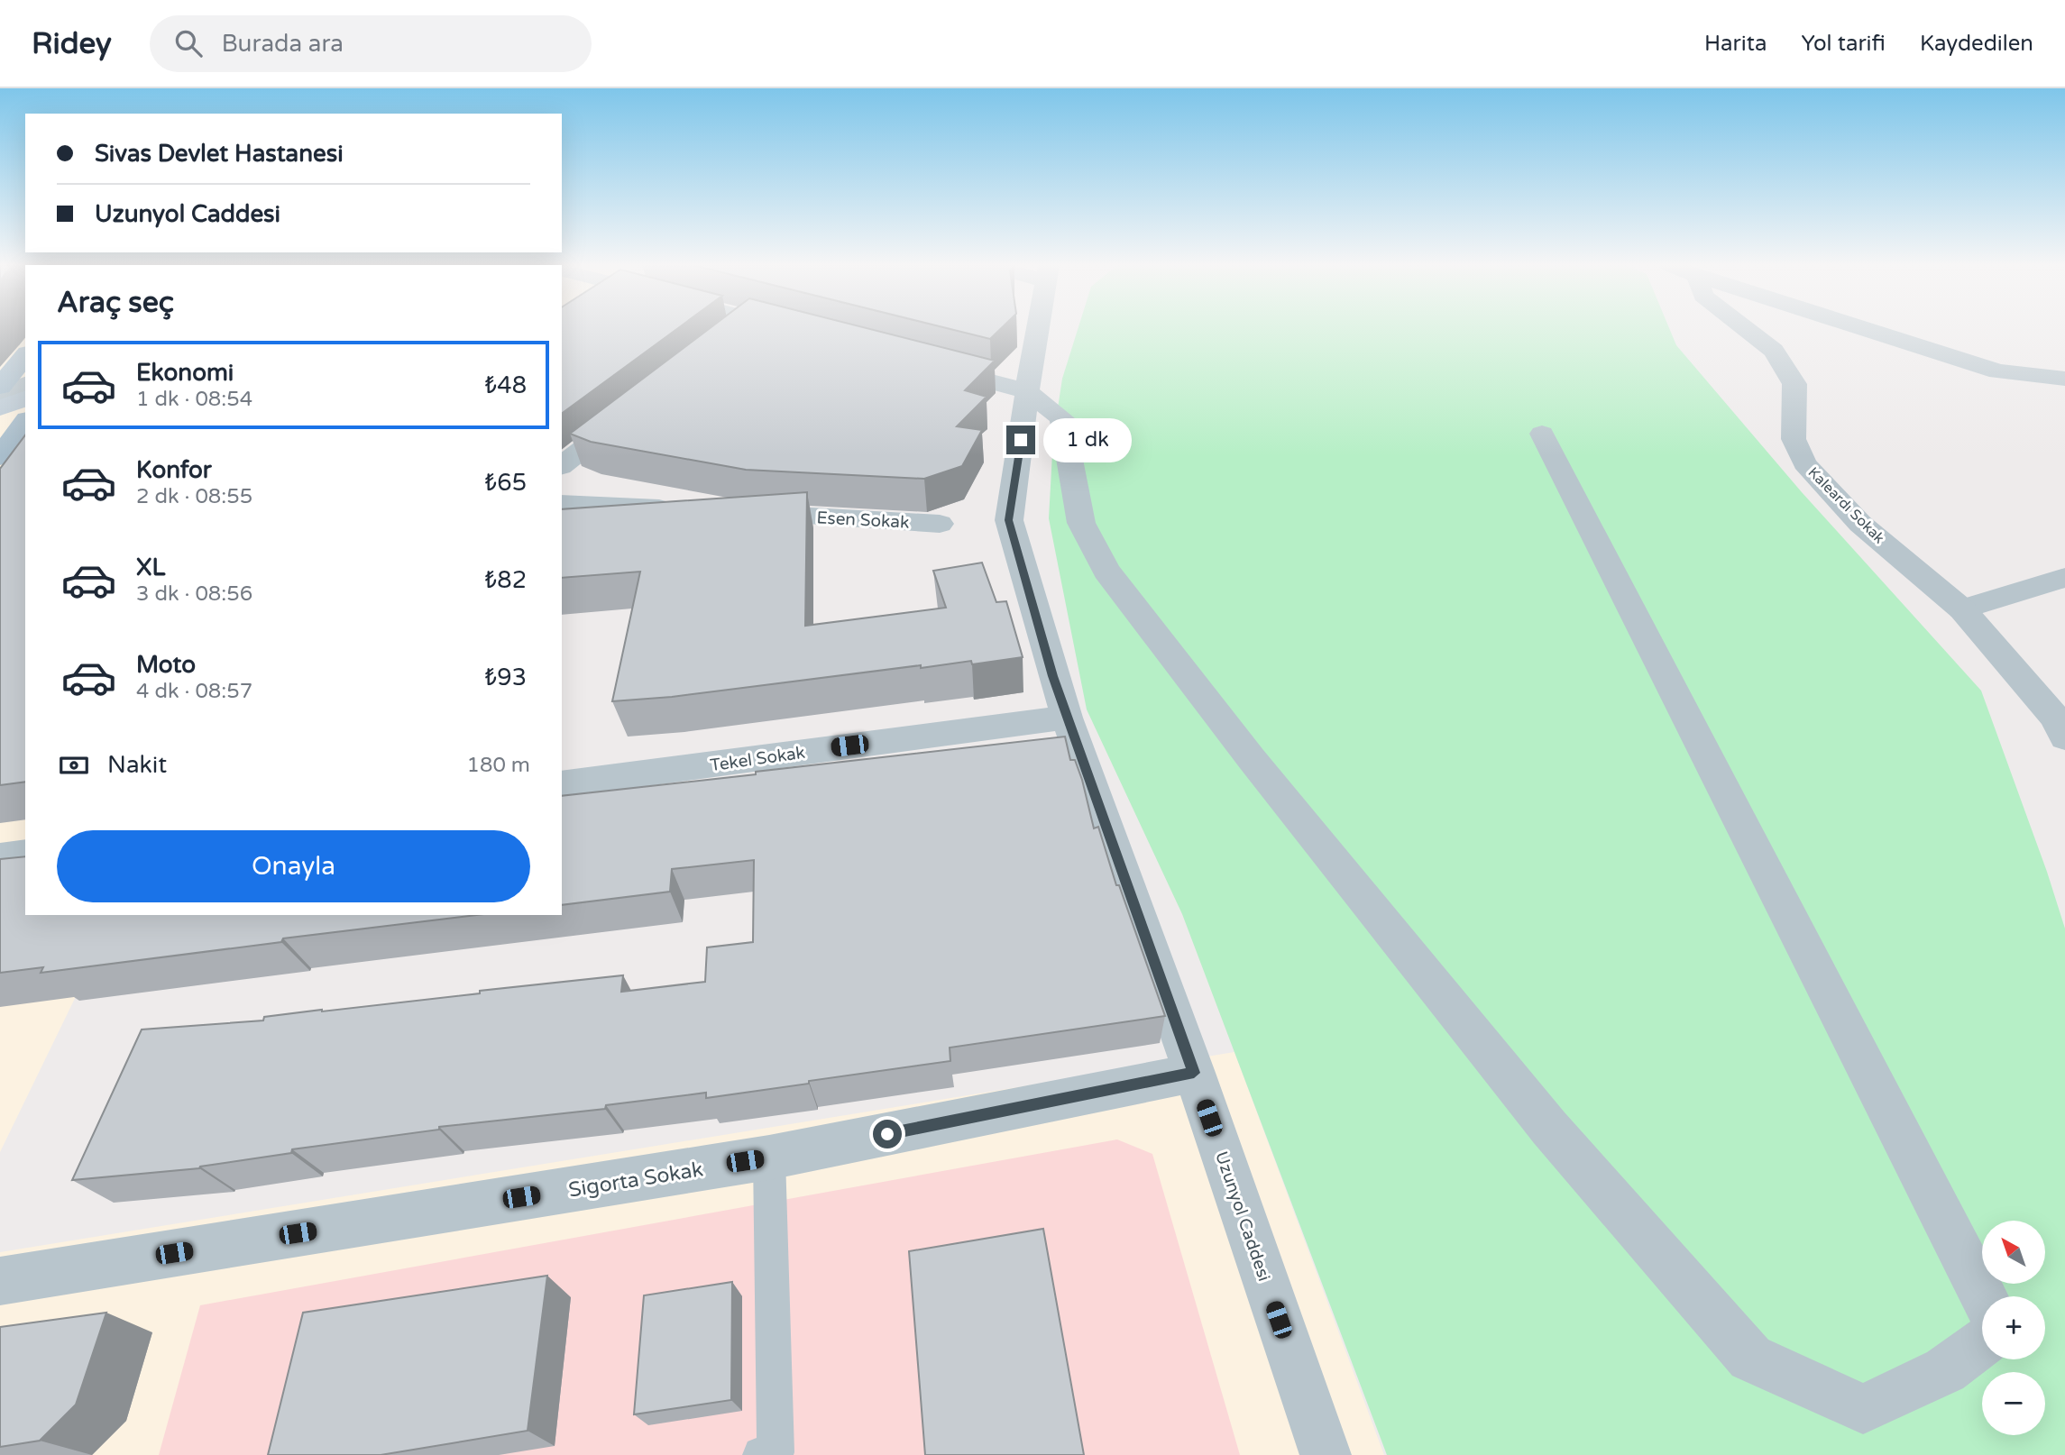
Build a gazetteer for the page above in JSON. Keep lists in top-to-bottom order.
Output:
{
  "streets": {
    "street": [
      "Kaleardı Sokak",
      "Esen Sokak",
      "Tekel Sokak",
      "Sigorta Sokak",
      "Uzunyol Caddesi"
    ]
  },
  "crossings": [
    ["Tekel Sokak", "Uzunyol Caddesi"],
    ["Sigorta Sokak", "Uzunyol Caddesi"]
  ],
  "north": "top left",
  "page": {
    "header": "Ridey",
    "search": "Burada ara",
    "nav": ["Harita", "Yol tarifi", "Kaydedilen"],
    "banner": ["Sivas Devlet Hastanesi", "Uzunyol Caddesi"],
    "heading": "Araç seç",
    "list": [
      {
        "name": "Ekonomi",
        "note": "1 dk · 08:54",
        "value": "₺48"
      },
      {
        "name": "Konfor",
        "note": "2 dk · 08:55",
        "value": "₺65"
      },
      {
        "name": "XL",
        "note": "3 dk · 08:56",
        "value": "₺82"
      },
      {
        "name": "Moto",
        "note": "4 dk · 08:57",
        "value": "₺93"
      }
    ],
    "bubble": "1 dk",
    "pay": ["Nakit", "180 m"],
    "buttons": "Onayla",
    "map_buttons": ["+", "−"]
  }
}
